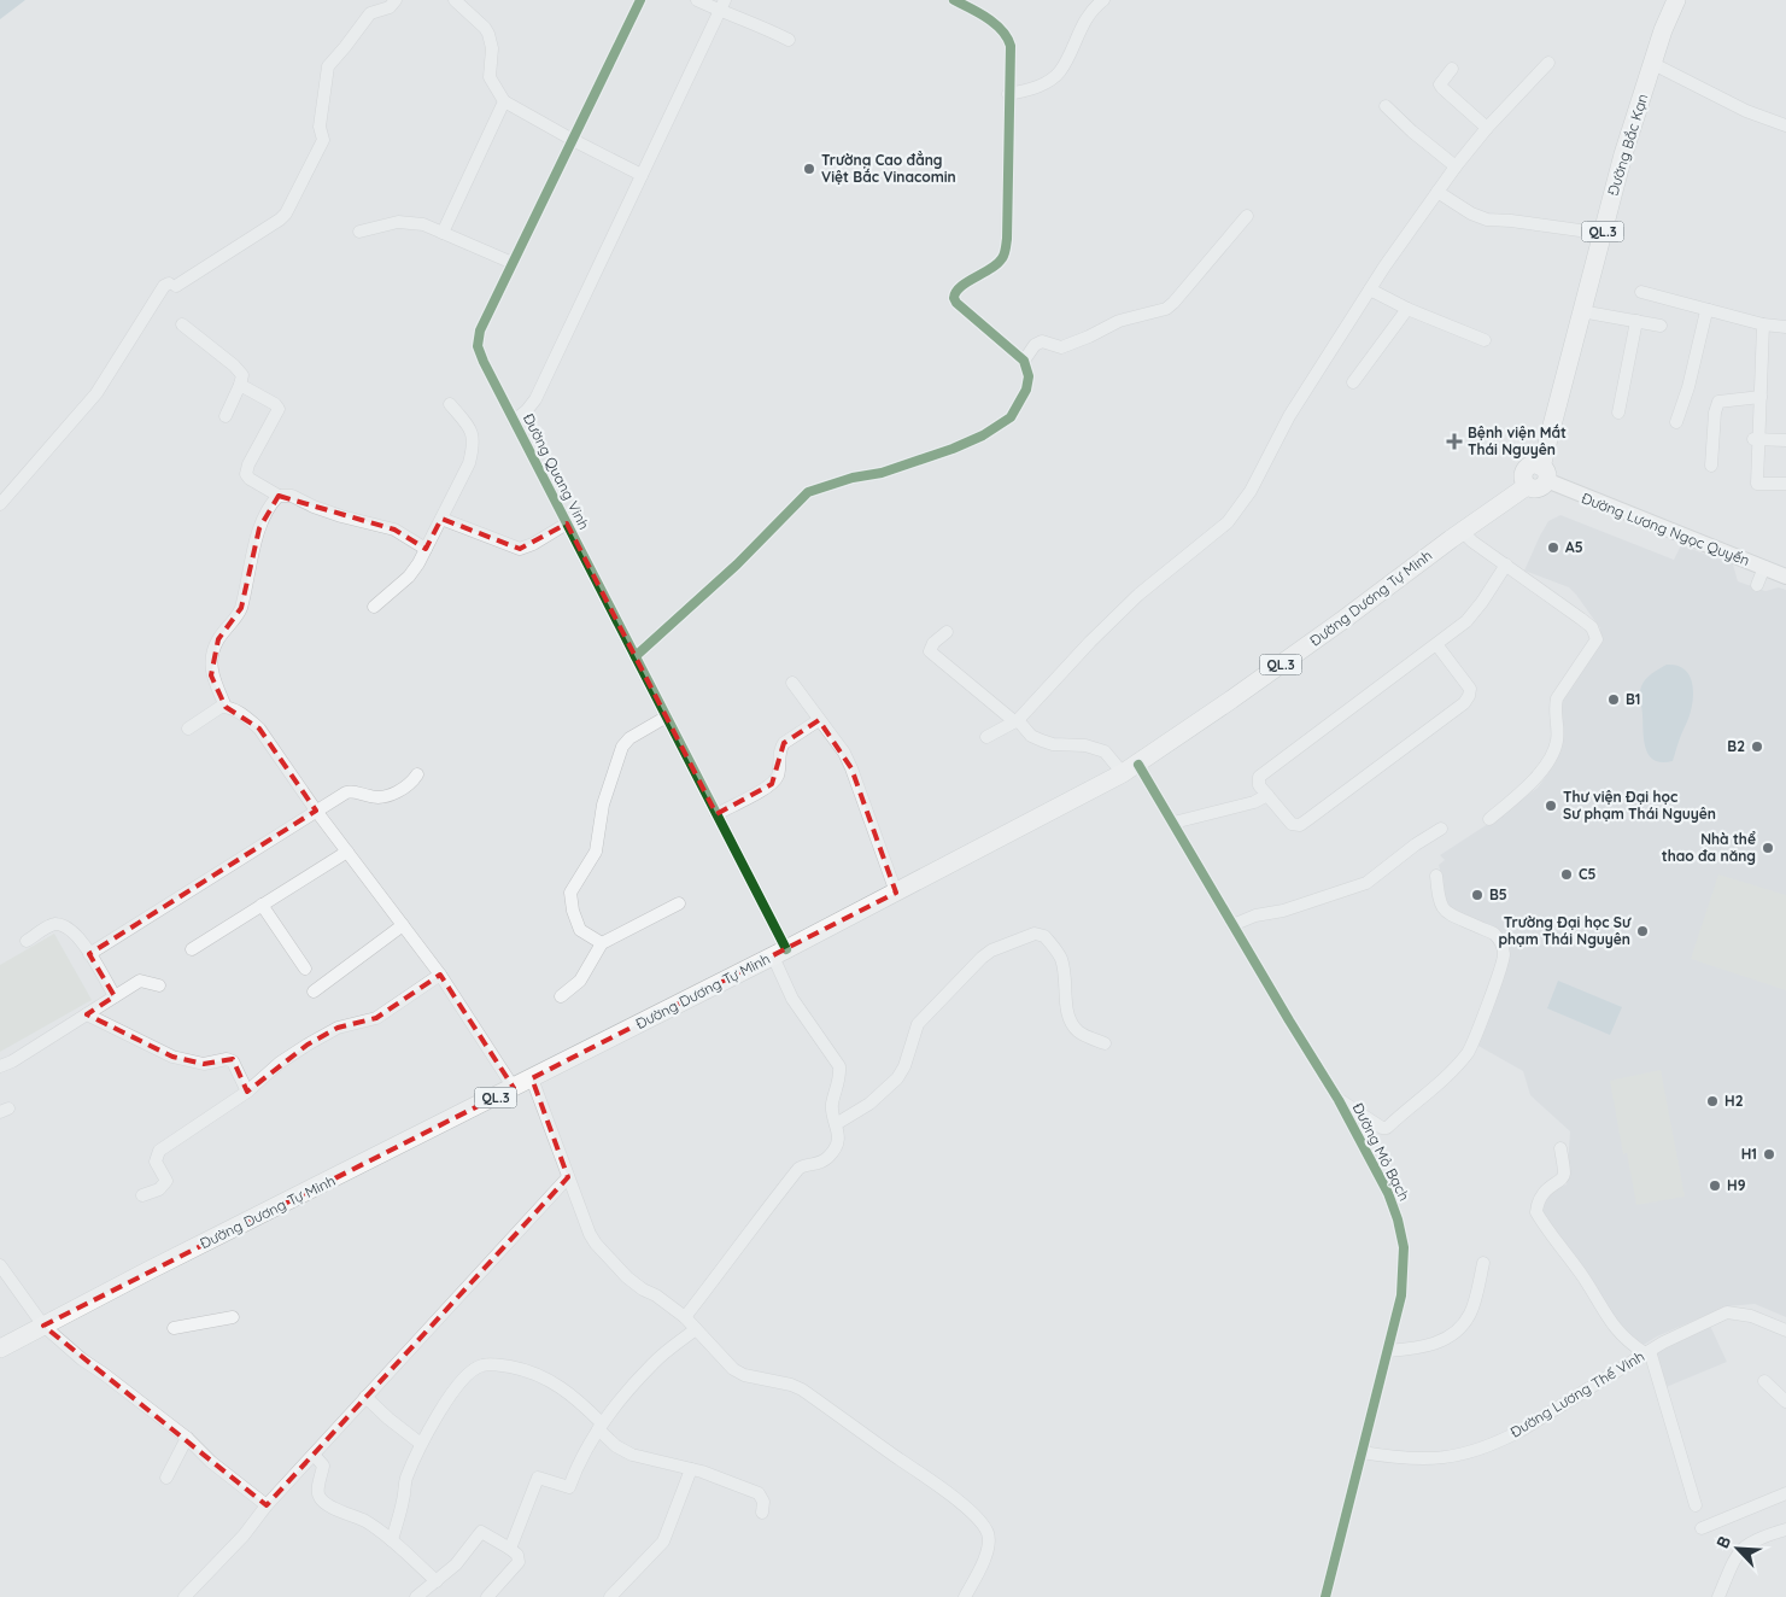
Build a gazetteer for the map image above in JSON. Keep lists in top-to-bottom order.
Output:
{
  "streets": {
    "highway": ["Đường Bắc Kạn", "QL.3", "Đường Dương Tự Minh"],
    "main road": ["Đường Lương Ngọc Quyến"],
    "street": ["Đường Quang Vinh", "Đường Mỏ Bạch", "Đường Lương Thế Vinh"]
  },
  "crossings": [
    ["Đường Bắc Kạn", "Đường Lương Ngọc Quyến"],
    ["Đường Bắc Kạn", "Đường Dương Tự Minh"],
    ["Đường Quang Vinh", "Đường Dương Tự Minh"],
    ["Đường Lương Ngọc Quyến", "Đường Dương Tự Minh"],
    ["Đường Dương Tự Minh", "Đường Mỏ Bạch"],
    ["Đường Mỏ Bạch", "Đường Lương Thế Vinh"]
  ],
  "places": {
    "other": [
      "Trường Cao đẳng Việt Bắc Vinacomin",
      "A5",
      "B1",
      "B2",
      "Thư viện Đại học Sư phạm Thái Nguyên",
      "Nhà thể thao đa năng",
      "C5",
      "B5",
      "Trường Đại học Sư phạm Thái Nguyên",
      "H2",
      "H1",
      "H9"
    ],
    "health": ["Bệnh viện Mắt Thái Nguyên"]
  },
  "north": "top left"
}
